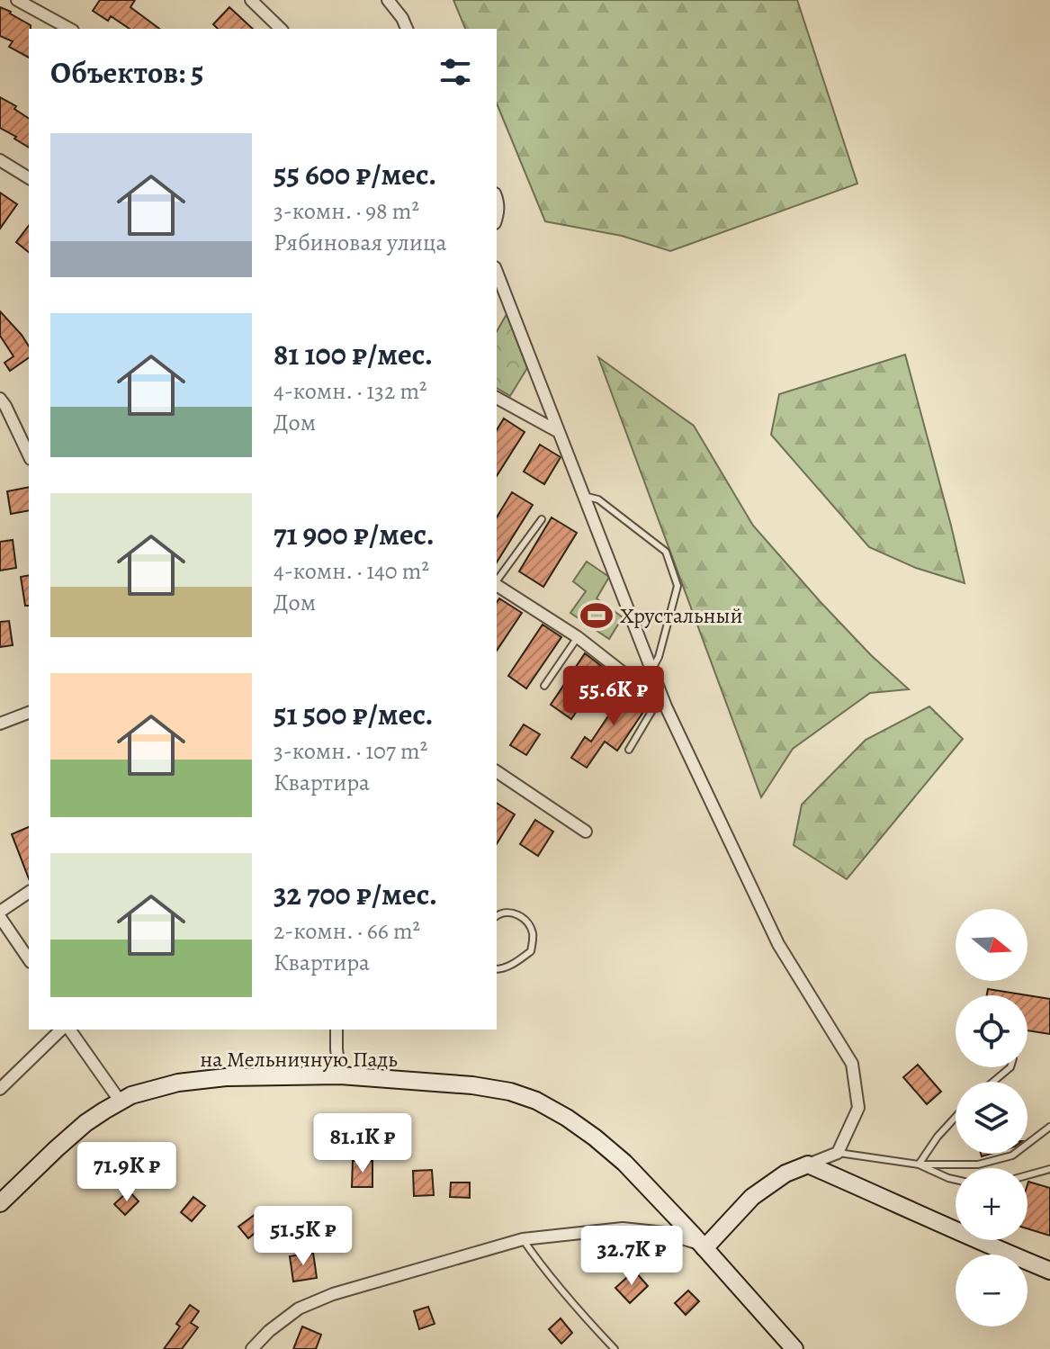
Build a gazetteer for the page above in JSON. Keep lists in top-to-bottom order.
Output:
{
  "streets": {
    "street": ["на Мельничную Падь"]
  },
  "places": {
    "sports": ["Хрустальный"]
  },
  "north": "right",
  "page": {
    "heading": "Объектов: 5",
    "list": [
      {
        "name": "55 600 ₽/мес.",
        "note": "3-комн. · 98 m² · Рябиновая улица"
      },
      {
        "name": "81 100 ₽/мес.",
        "note": "4-комн. · 132 m² · Дом"
      },
      {
        "name": "71 900 ₽/мес.",
        "note": "4-комн. · 140 m² · Дом"
      },
      {
        "name": "51 500 ₽/мес.",
        "note": "3-комн. · 107 m² · Квартира"
      },
      {
        "name": "32 700 ₽/мес.",
        "note": "2-комн. · 66 m² · Квартира"
      }
    ],
    "price": [
      "55.6K ₽",
      "81.1K ₽",
      "71.9K ₽",
      "51.5K ₽",
      "32.7K ₽"
    ],
    "map_buttons": ["+", "−"]
  }
}
